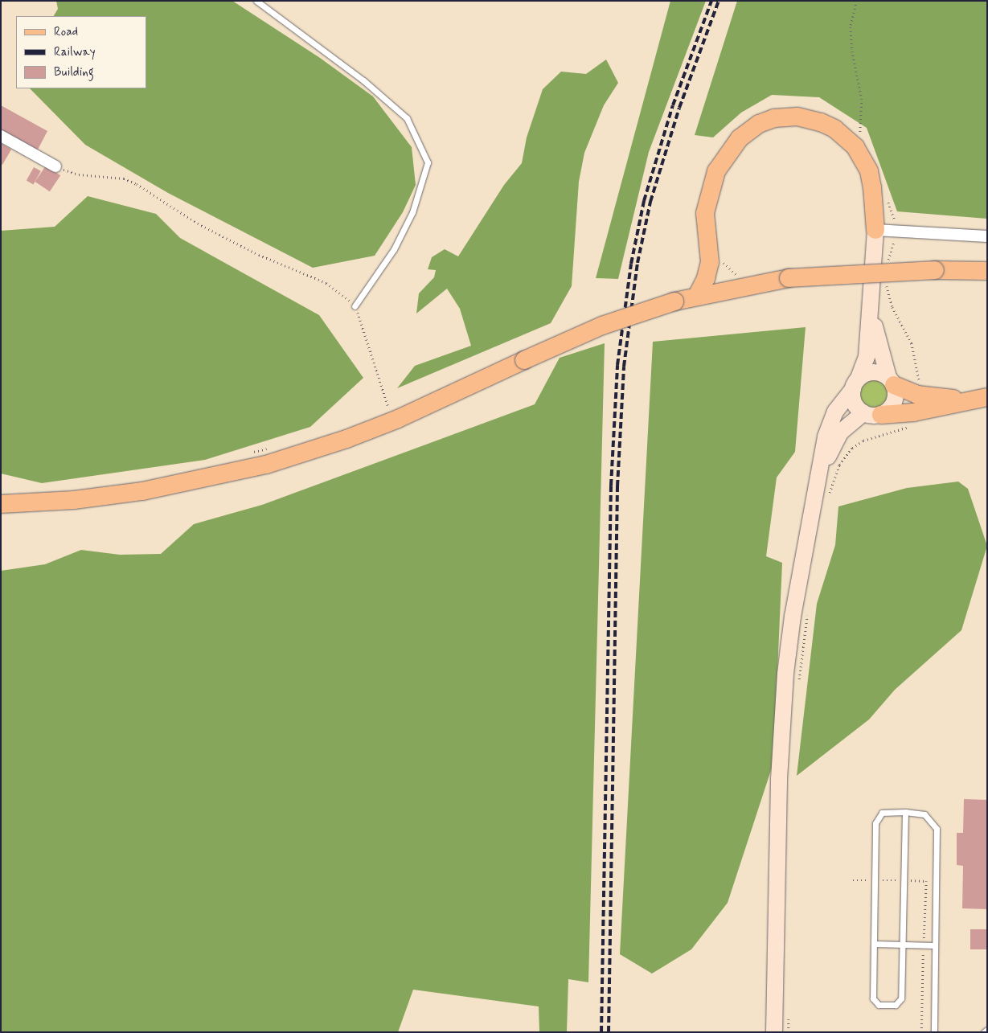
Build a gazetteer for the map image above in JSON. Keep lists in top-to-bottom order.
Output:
{
  "legend": ["Road", "Railway", "Building"]
}
